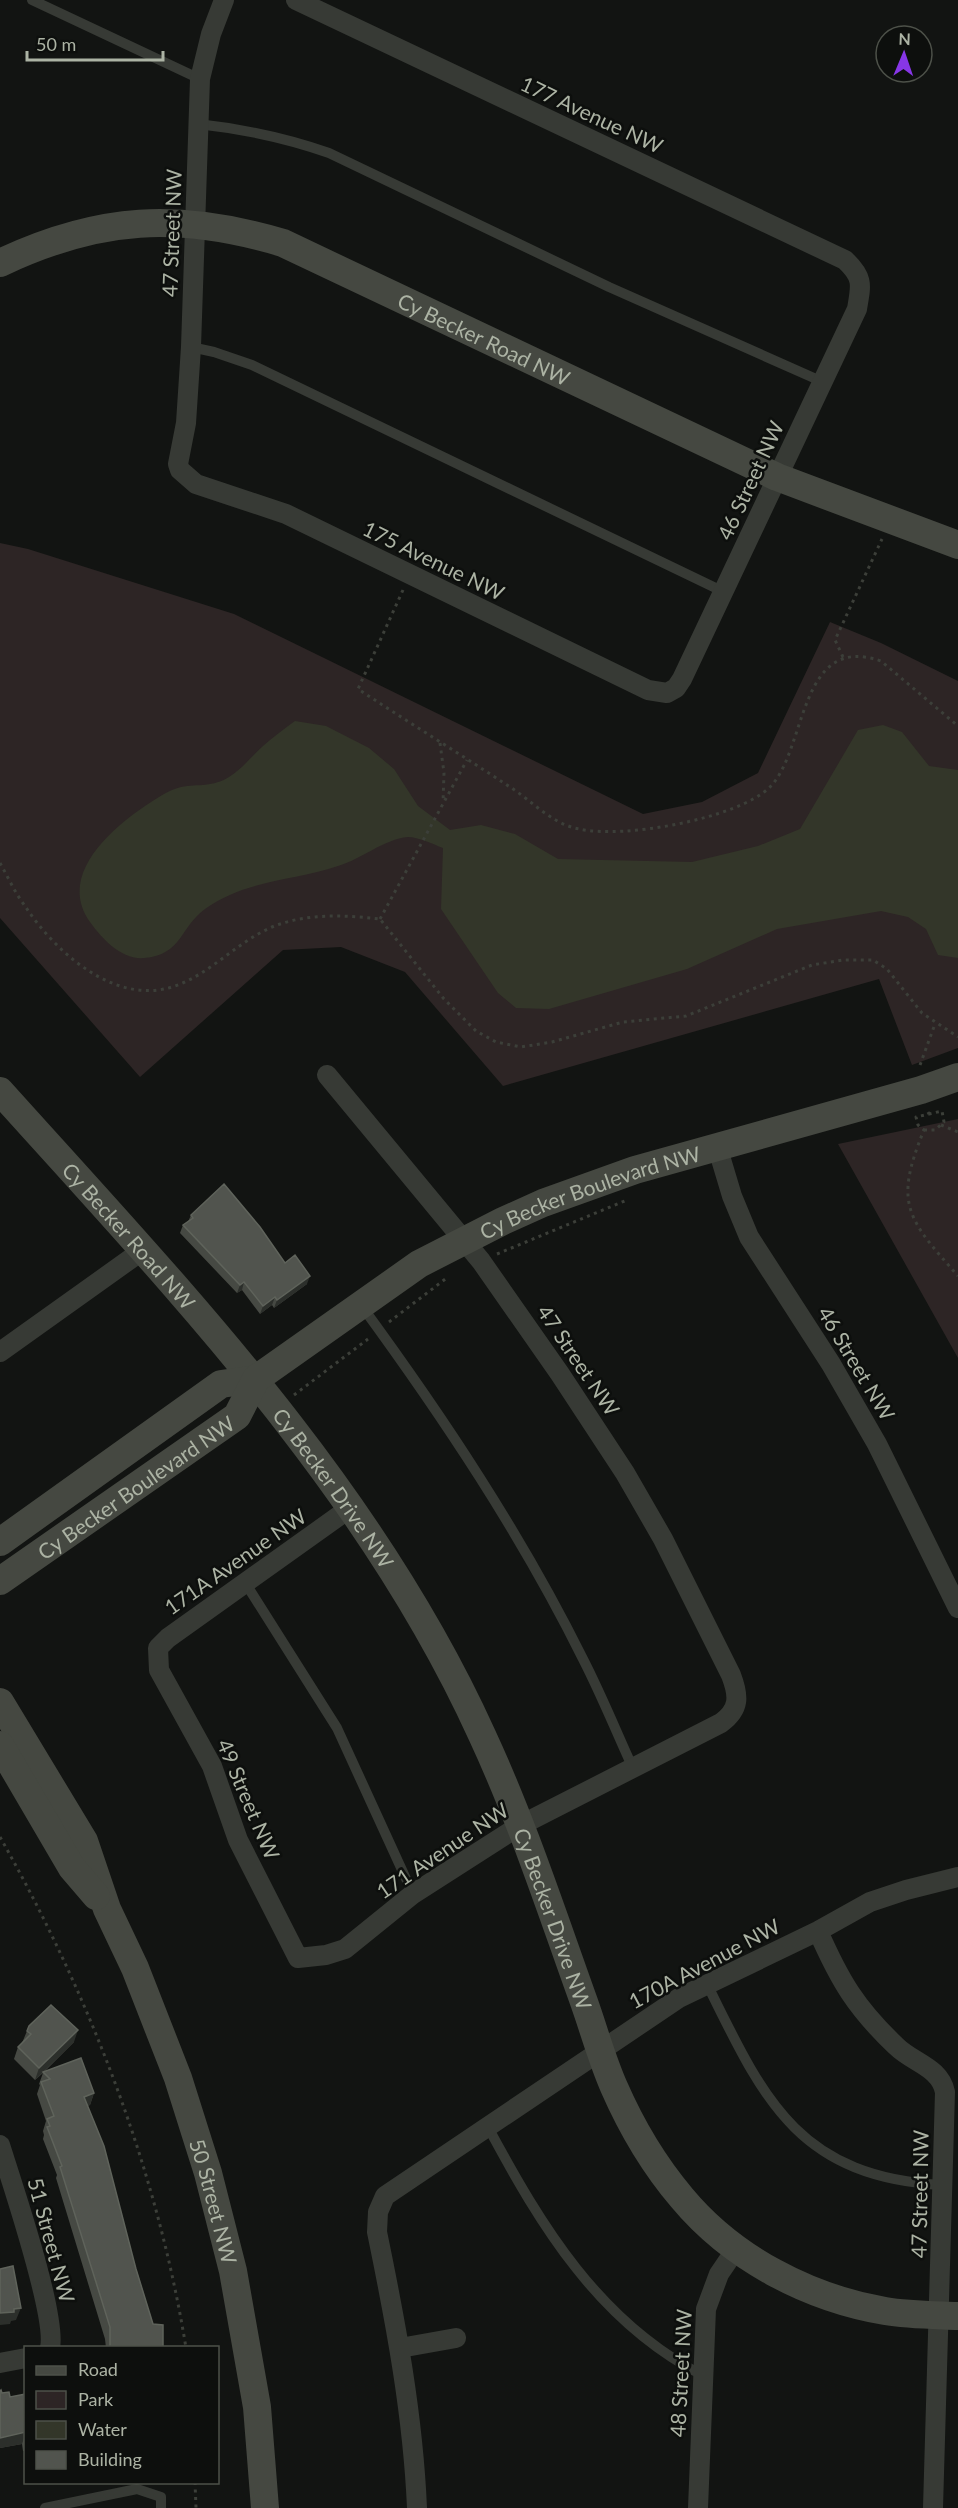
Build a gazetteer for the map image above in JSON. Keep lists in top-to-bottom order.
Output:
{
  "streets": {
    "street": [
      "177 Avenue NW",
      "47 Street NW",
      "Cy Becker Road NW",
      "46 Street NW",
      "175 Avenue NW",
      "Cy Becker Boulevard NW",
      "Cy Becker Drive NW",
      "171A Avenue NW",
      "49 Street NW",
      "171 Avenue NW",
      "170A Avenue NW",
      "50 Street NW",
      "51 Street NW",
      "48 Street NW"
    ]
  },
  "crossings": [
    ["177 Avenue NW", "46 Street NW"],
    ["47 Street NW", "Cy Becker Road NW"],
    ["47 Street NW", "175 Avenue NW"],
    ["47 Street NW", "Cy Becker Boulevard NW"],
    ["47 Street NW", "Cy Becker Drive NW"],
    ["47 Street NW", "171 Avenue NW"],
    ["47 Street NW", "170A Avenue NW"],
    ["Cy Becker Road NW", "46 Street NW"],
    ["Cy Becker Road NW", "Cy Becker Boulevard NW"],
    ["Cy Becker Road NW", "Cy Becker Drive NW"],
    ["46 Street NW", "175 Avenue NW"],
    ["46 Street NW", "Cy Becker Boulevard NW"],
    ["Cy Becker Boulevard NW", "Cy Becker Drive NW"],
    ["Cy Becker Drive NW", "171A Avenue NW"],
    ["Cy Becker Drive NW", "171 Avenue NW"],
    ["Cy Becker Drive NW", "170A Avenue NW"],
    ["Cy Becker Drive NW", "48 Street NW"],
    ["171A Avenue NW", "49 Street NW"],
    ["49 Street NW", "171 Avenue NW"]
  ],
  "legend": [
    "Road",
    "Park",
    "Water",
    "Building"
  ],
  "scale_bar": "50 m",
  "north": "top"
}
